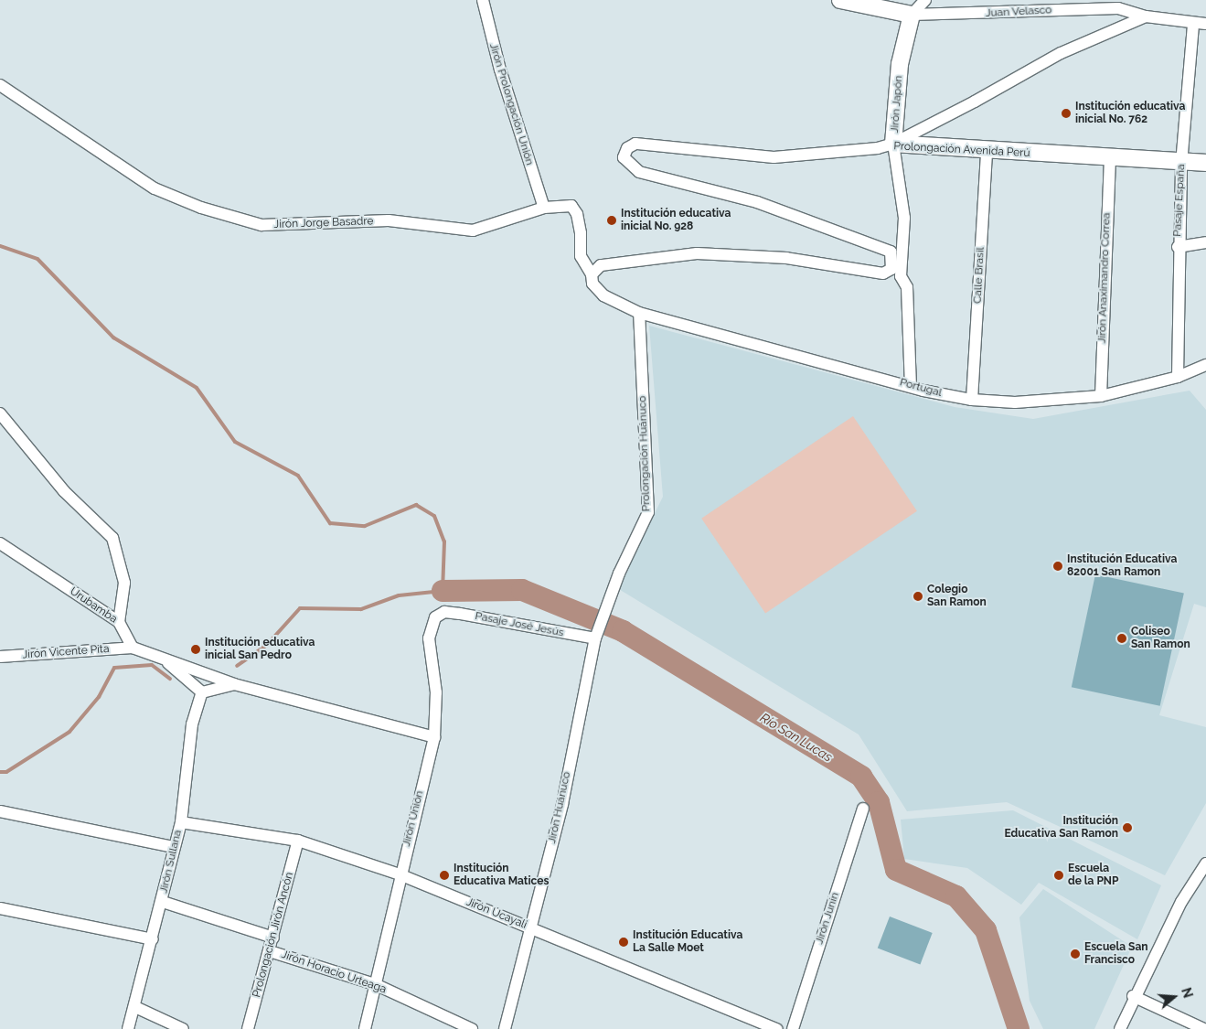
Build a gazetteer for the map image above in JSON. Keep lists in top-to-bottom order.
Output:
{
  "streets": {
    "street": [
      "Juan Velasco",
      "Jirón Prolongación Unión",
      "Jirón Japón",
      "Prolongación Avenida Perú",
      "Pasaje España",
      "Jirón Jorge Basadre",
      "Calle Brasil",
      "Jirón Anaximandro Correa",
      "Portugal",
      "Prolongación Huánuco",
      "Urubamba",
      "Pasaje José Jesús",
      "Jirón Vicente Pita",
      "Jirón Huánuco",
      "Jirón Unión",
      "Jirón Sullana",
      "Jirón Ucayali",
      "Jirón Junín",
      "Prolongación Jirón Ancón",
      "Jirón Horacio Urteaga"
    ]
  },
  "crossings": [
    ["Juan Velasco", "Jirón Japón"],
    ["Juan Velasco", "Pasaje España"],
    ["Jirón Prolongación Unión", "Jirón Jorge Basadre"],
    ["Jirón Japón", "Prolongación Avenida Perú"],
    ["Jirón Japón", "Portugal"],
    ["Prolongación Avenida Perú", "Pasaje España"],
    ["Prolongación Avenida Perú", "Calle Brasil"],
    ["Prolongación Avenida Perú", "Jirón Anaximandro Correa"],
    ["Pasaje España", "Portugal"],
    ["Jirón Jorge Basadre", "Portugal"],
    ["Calle Brasil", "Portugal"],
    ["Jirón Anaximandro Correa", "Portugal"],
    ["Portugal", "Prolongación Huánuco"],
    ["Prolongación Huánuco", "Pasaje José Jesús"],
    ["Prolongación Huánuco", "Jirón Huánuco"],
    ["Urubamba", "Jirón Vicente Pita"],
    ["Pasaje José Jesús", "Jirón Huánuco"],
    ["Pasaje José Jesús", "Jirón Unión"],
    ["Jirón Huánuco", "Jirón Ucayali"],
    ["Jirón Unión", "Jirón Ucayali"],
    ["Jirón Unión", "Jirón Horacio Urteaga"],
    ["Jirón Sullana", "Jirón Ucayali"],
    ["Jirón Ucayali", "Prolongación Jirón Ancón"],
    ["Prolongación Jirón Ancón", "Jirón Horacio Urteaga"]
  ],
  "water": ["Río San Lucas"],
  "places": [
    "Institución educativa inicial No. 762",
    "Institución educativa inicial No. 928",
    "Institución Educativa 82001 San Ramon",
    "Colegio San Ramon",
    "Coliseo San Ramon",
    "Institución educativa inicial San Pedro",
    "Institución Educativa San Ramon",
    "Institución Educativa Matices",
    "Escuela de la PNP",
    "Institución Educativa La Salle Moet",
    "Escuela San Francisco"
  ],
  "north": "right"
}
